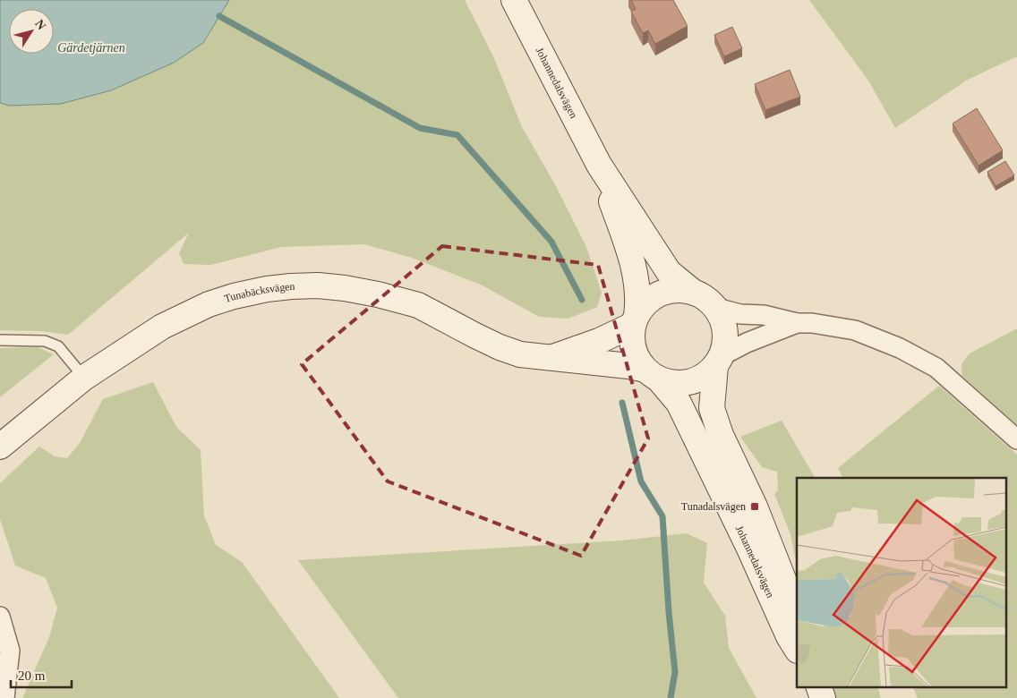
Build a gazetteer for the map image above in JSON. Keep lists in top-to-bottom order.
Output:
{
  "streets": {
    "main road": ["Johannedalsvägen", "Tunabäcksvägen"]
  },
  "crossings": [
    ["Johannedalsvägen", "Tunabäcksvägen"]
  ],
  "water": ["Gärdetjärnen"],
  "places": {
    "transit": ["Tunadalsvägen"]
  },
  "scale_bar": "20 m",
  "north": "top right"
}
